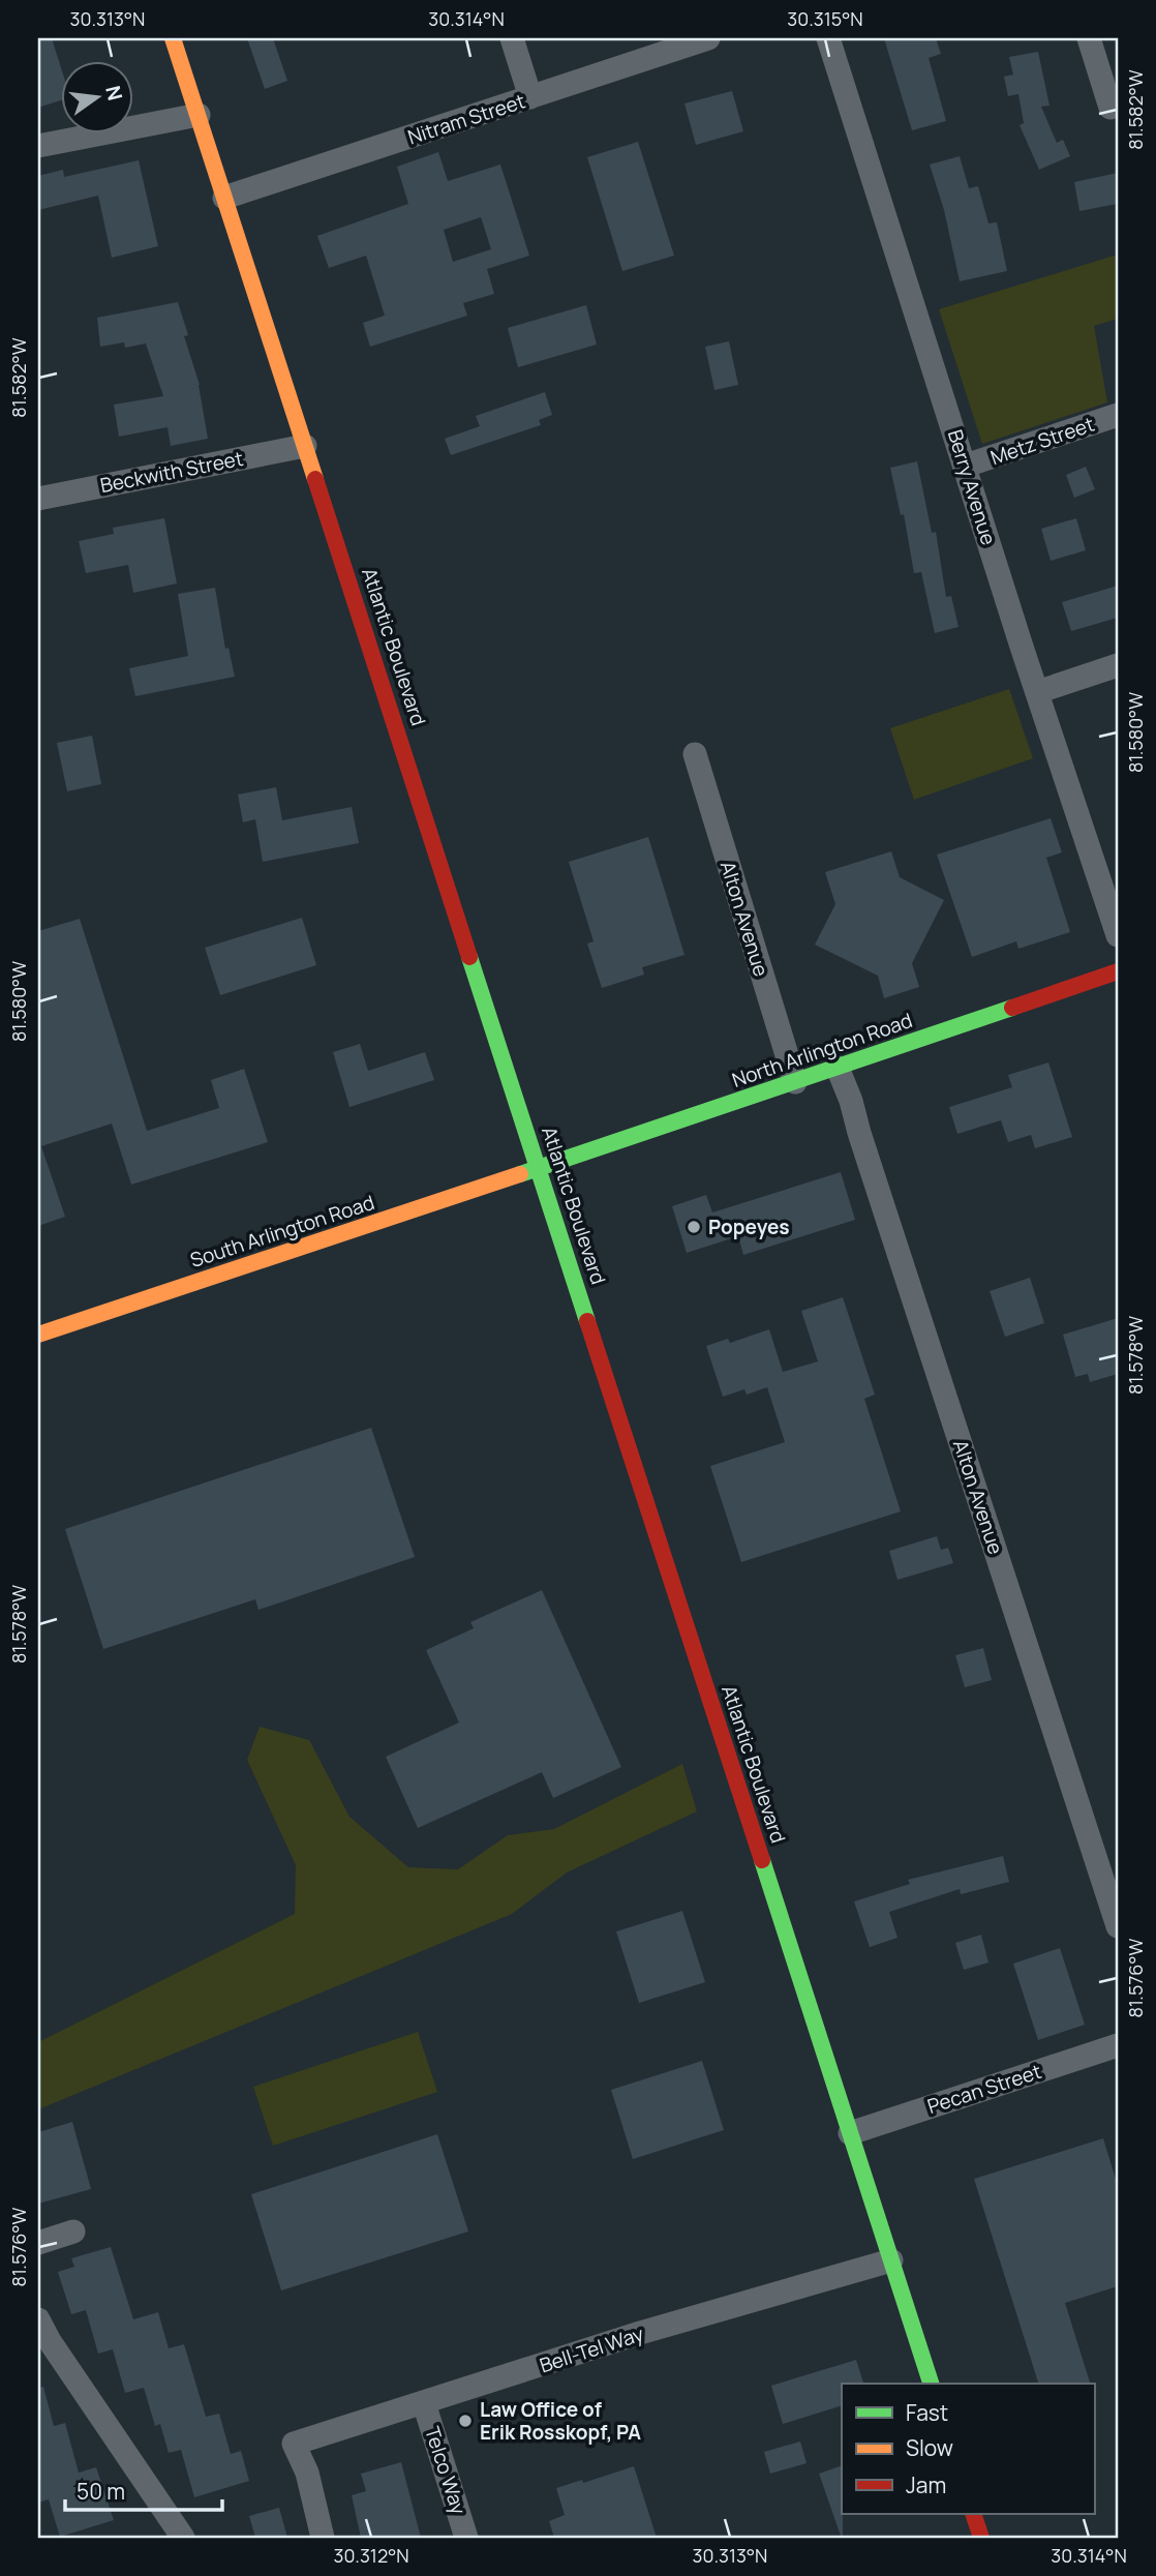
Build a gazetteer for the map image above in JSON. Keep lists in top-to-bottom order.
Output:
{
  "streets": {
    "main road": ["Atlantic Boulevard", "North Arlington Road", "South Arlington Road"],
    "street": [
      "Nitram Street",
      "Metz Street",
      "Beckwith Street",
      "Berry Avenue",
      "Alton Avenue",
      "Pecan Street",
      "Bell-Tel Way",
      "Telco Way"
    ]
  },
  "crossings": [
    ["Nitram Street", "Atlantic Boulevard"],
    ["Metz Street", "Berry Avenue"],
    ["Beckwith Street", "Atlantic Boulevard"],
    ["Atlantic Boulevard", "North Arlington Road"],
    ["Atlantic Boulevard", "South Arlington Road"],
    ["Atlantic Boulevard", "Pecan Street"],
    ["Atlantic Boulevard", "Bell-Tel Way"],
    ["Alton Avenue", "North Arlington Road"],
    ["North Arlington Road", "South Arlington Road"],
    ["Bell-Tel Way", "Telco Way"]
  ],
  "places": ["Popeyes", "Law Office of Erik Rosskopf, PA"],
  "legend": ["Fast", "Slow", "Jam"],
  "scale_bar": "50 m",
  "north": "right",
  "coordinates": [
    "30.313°N",
    "30.314°N",
    "30.315°N",
    "81.582°W",
    "81.580°W",
    "81.578°W",
    "81.576°W",
    "30.312°N"
  ]
}
